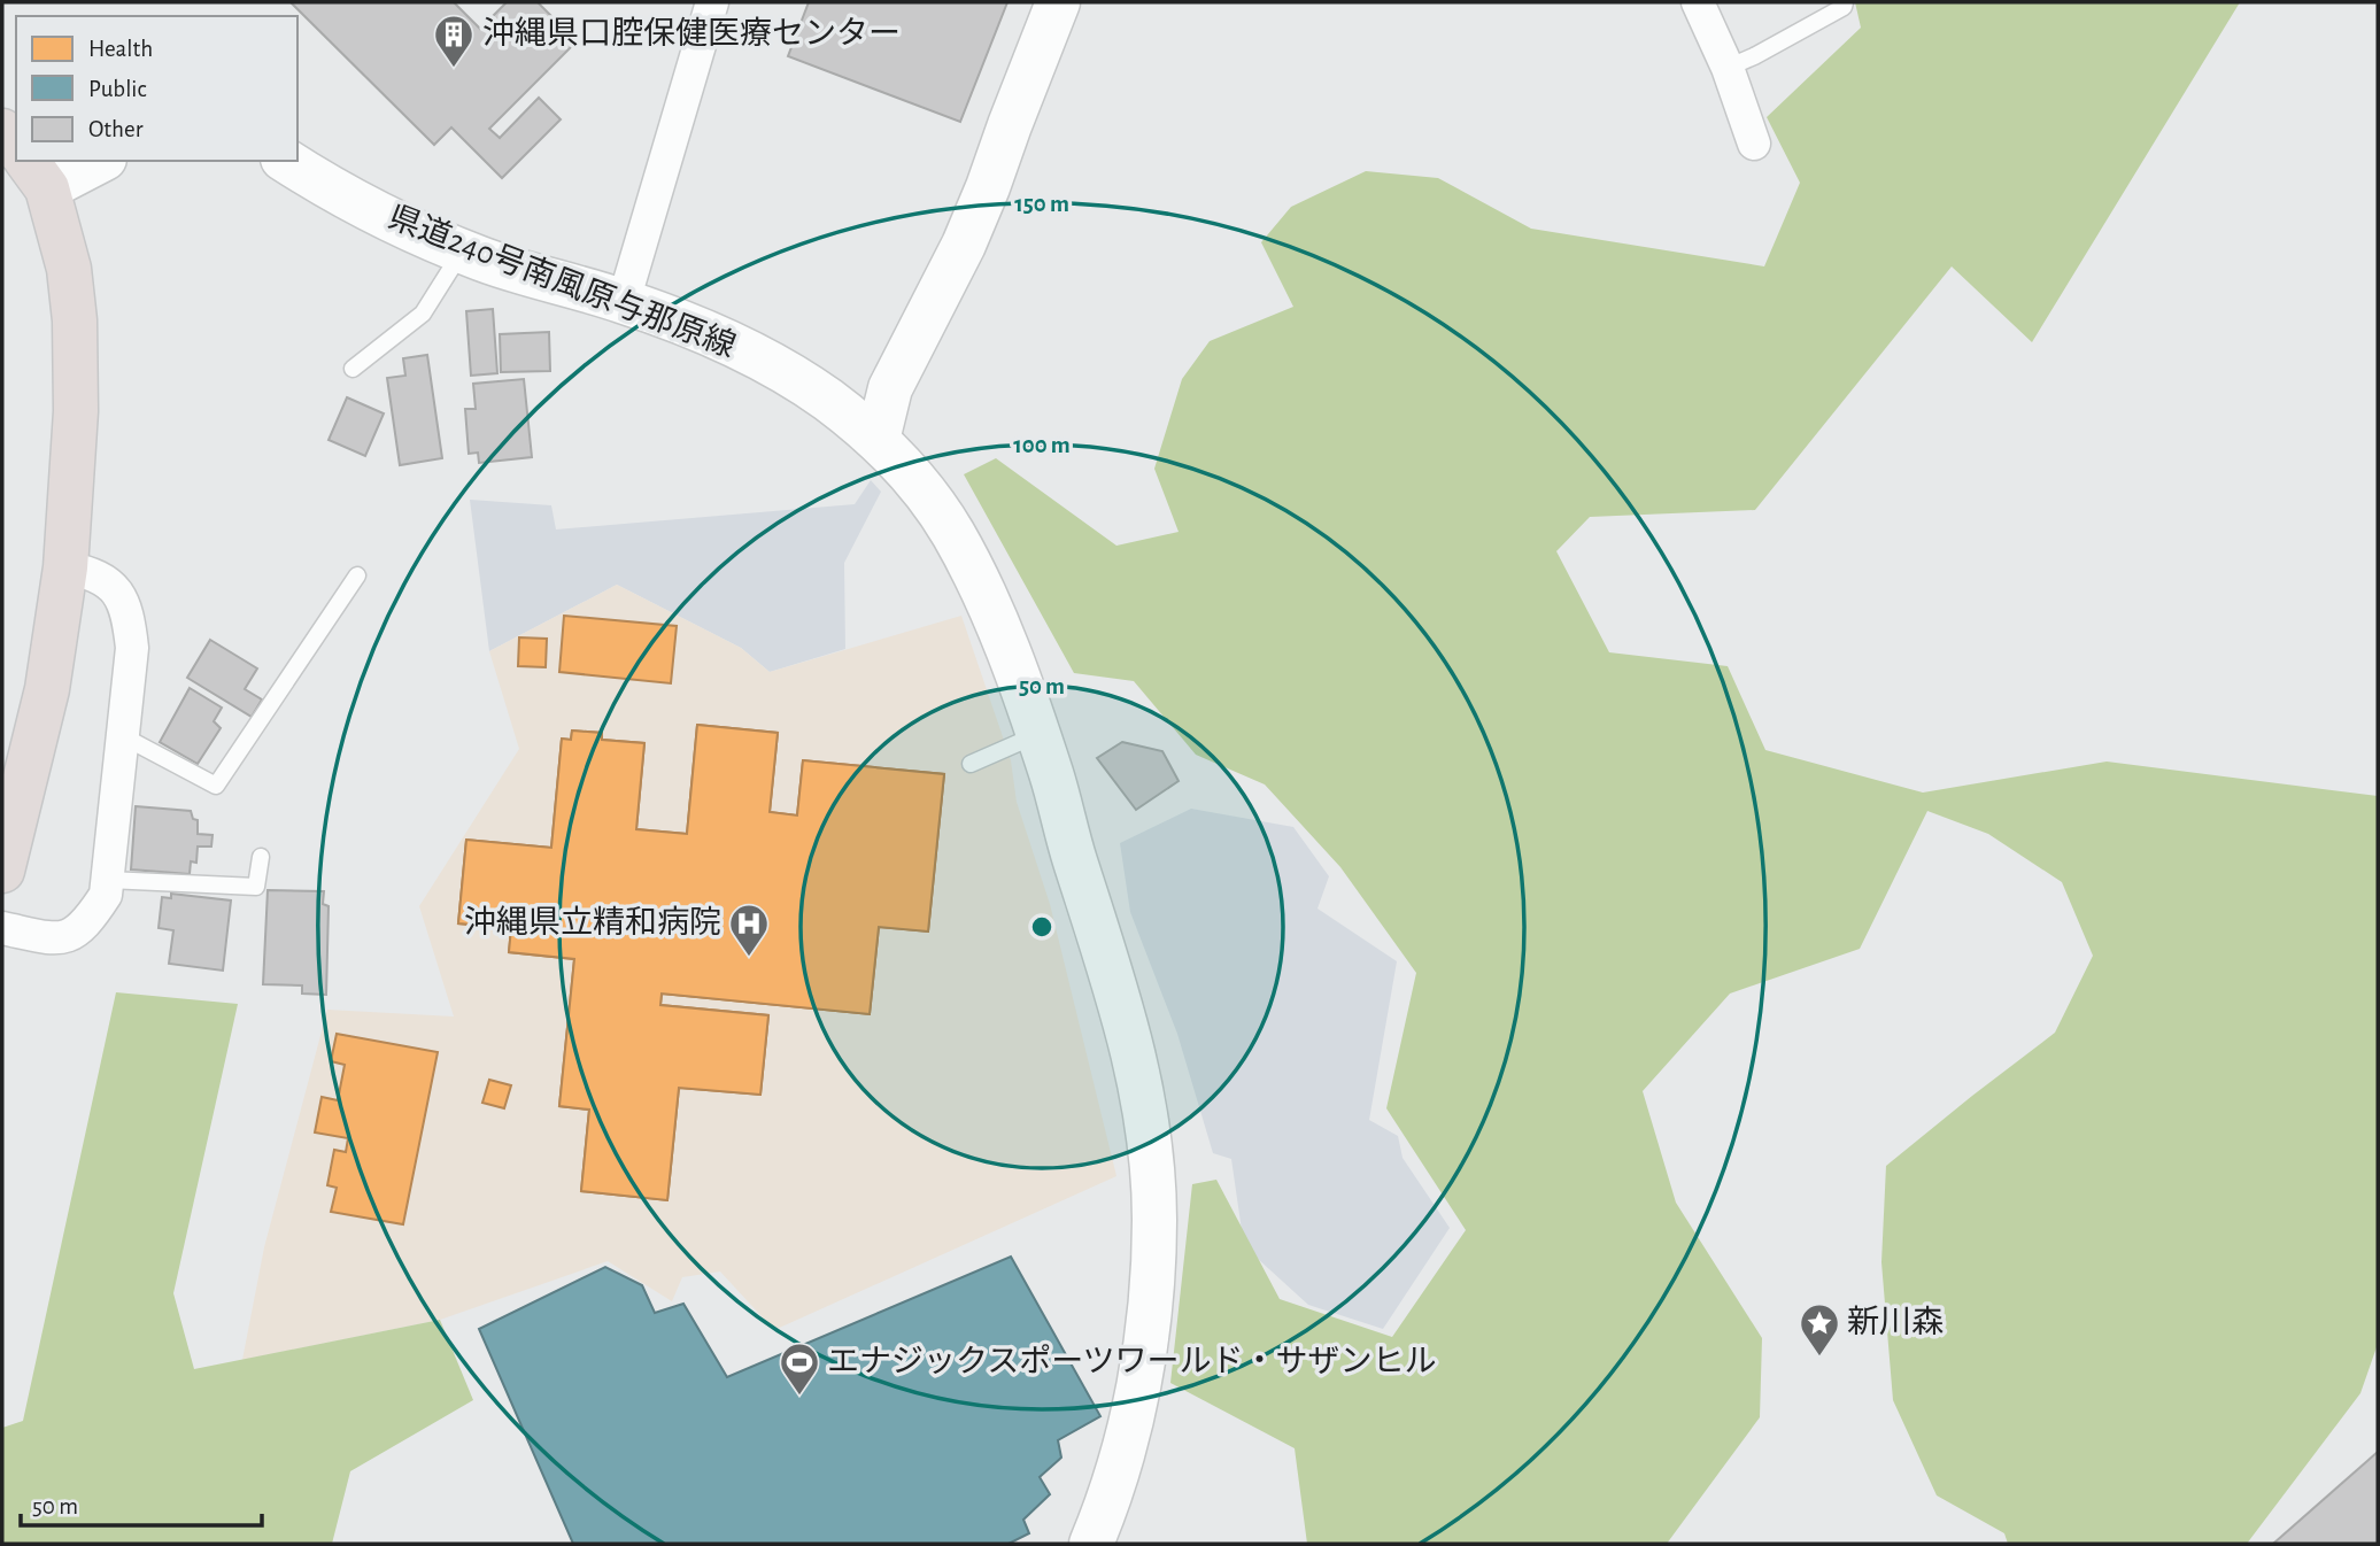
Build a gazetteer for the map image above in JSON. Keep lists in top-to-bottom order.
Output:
{
  "streets": {
    "main road": ["県道240号南風原与那原線"]
  },
  "places": {
    "building": ["沖縄県口腔保健医療センター"],
    "hospital": ["沖縄県立精和病院"],
    "place": ["新川森"],
    "sports": ["エナジックスポーツワールド・サザンヒル"]
  },
  "legend": ["Health", "Public", "Other"],
  "scale_bar": "50 m",
  "rings": ["150 m", "100 m", "50 m"]
}
